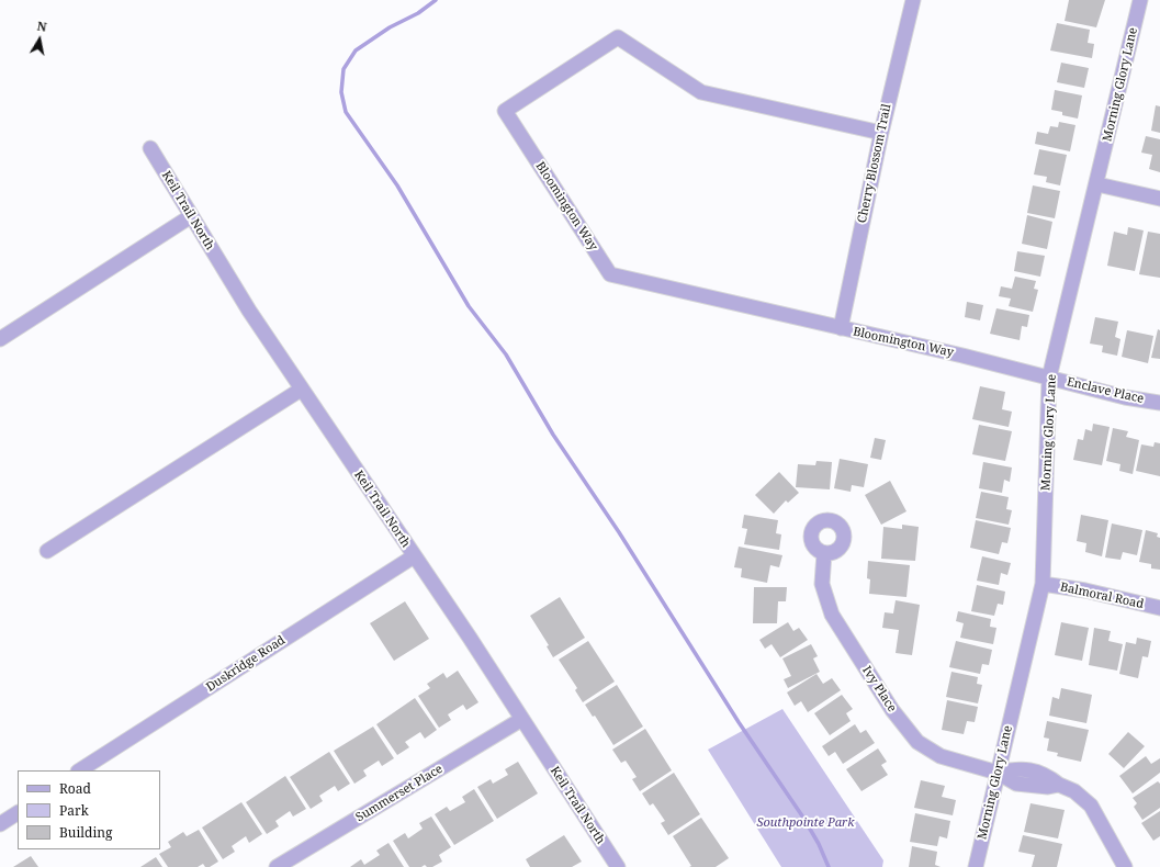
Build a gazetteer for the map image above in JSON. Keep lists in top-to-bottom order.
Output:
{
  "streets": {
    "street": [
      "Morning Glory Lane",
      "Cherry Blossom Trail",
      "Bloomington Way",
      "Keil Trail North",
      "Enclave Place",
      "Balmoral Road",
      "Duskridge Road",
      "Ivy Place",
      "Summerset Place"
    ]
  },
  "crossings": [
    ["Morning Glory Lane", "Bloomington Way"],
    ["Morning Glory Lane", "Enclave Place"],
    ["Morning Glory Lane", "Balmoral Road"],
    ["Morning Glory Lane", "Ivy Place"],
    ["Cherry Blossom Trail", "Bloomington Way"],
    ["Bloomington Way", "Enclave Place"],
    ["Keil Trail North", "Duskridge Road"],
    ["Keil Trail North", "Summerset Place"]
  ],
  "parks": ["Southpointe Park"],
  "legend": ["Road", "Park", "Building"],
  "north": "top"
}
